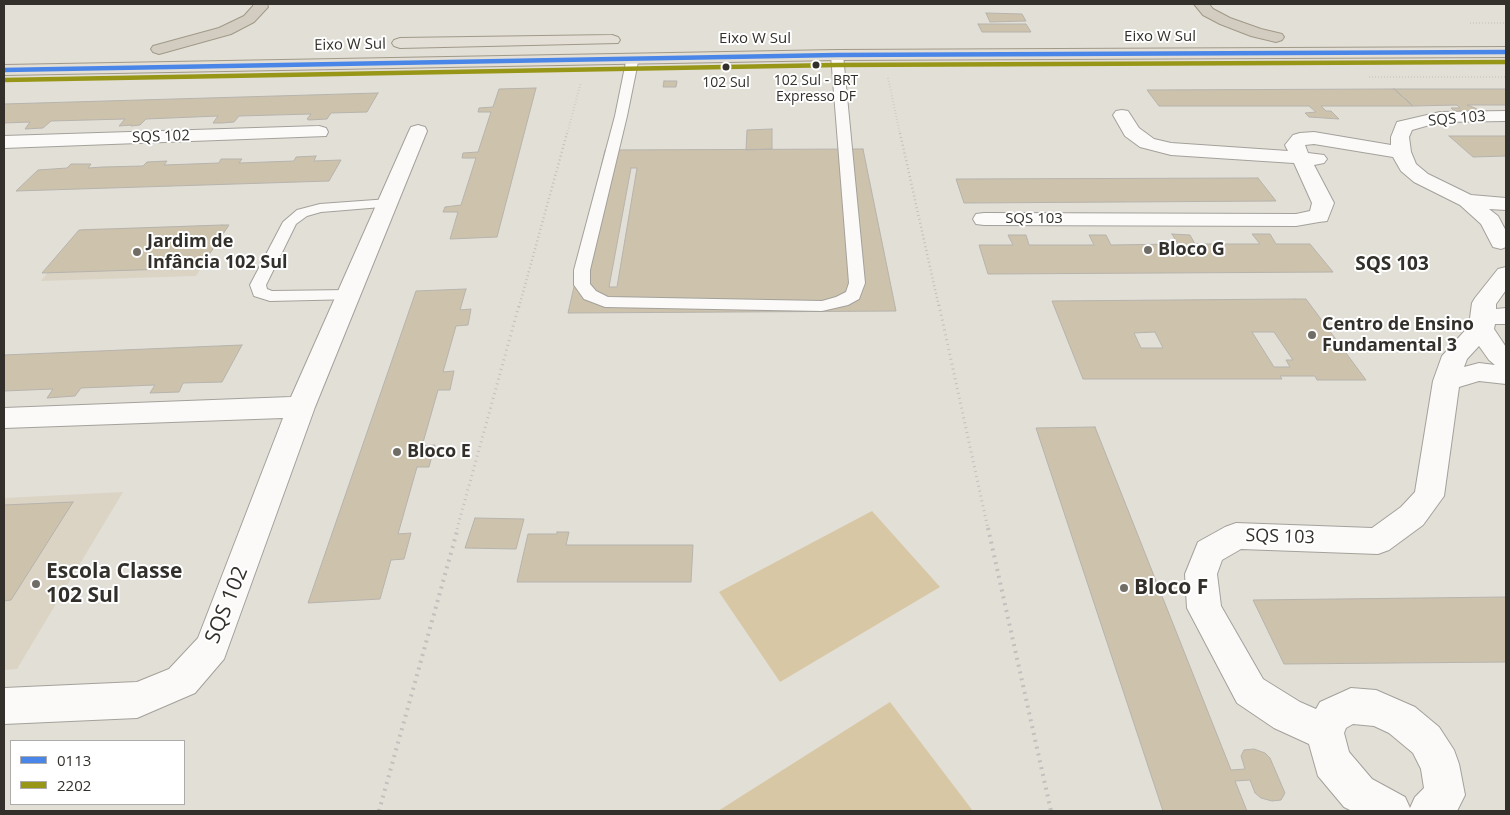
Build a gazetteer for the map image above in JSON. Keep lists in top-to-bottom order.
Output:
{
  "streets": {
    "main road": ["Eixo W Sul"],
    "street": ["SQS 103", "SQS 102"]
  },
  "districts": ["SQS 103"],
  "places": [
    "102 Sul - BRT Expresso DF",
    "102 Sul",
    "Bloco G",
    "Jardim de Infância 102 Sul",
    "Centro de Ensino Fundamental 3",
    "Bloco E",
    "Escola Classe 102 Sul",
    "Bloco F"
  ],
  "lines": ["transit line 0113", "transit line 2202"],
  "legend": ["0113", "2202"]
}
